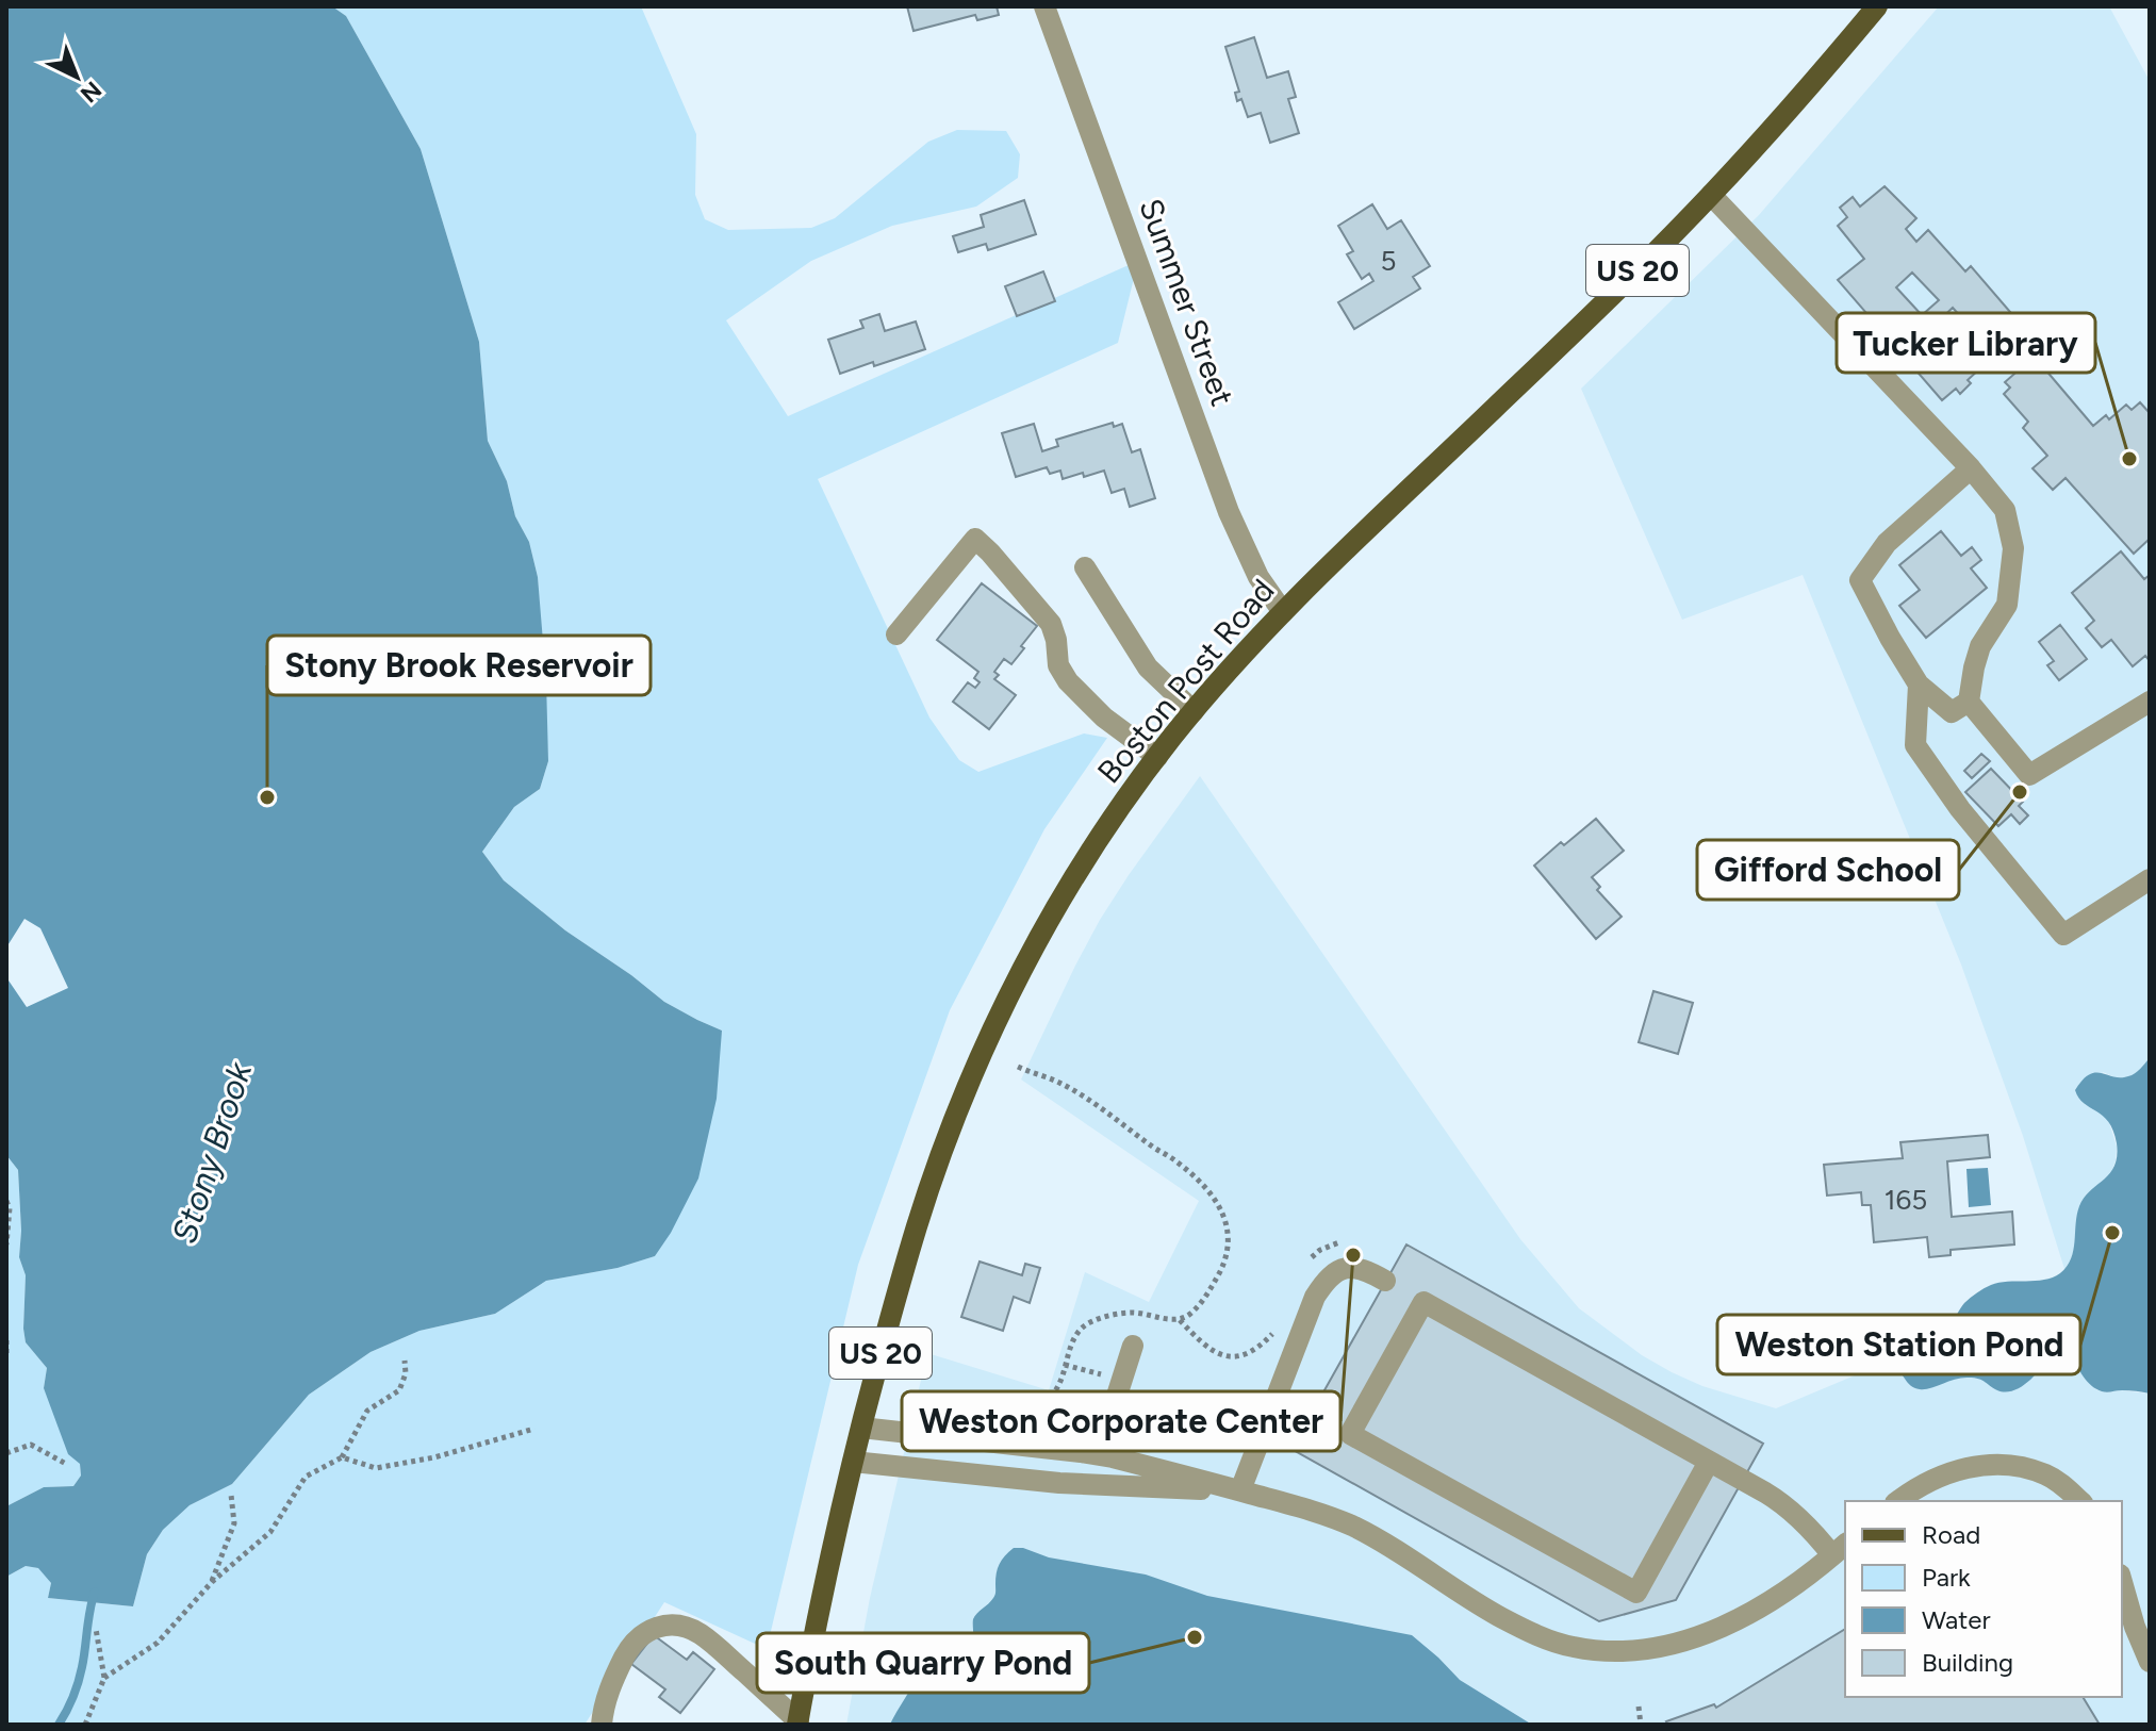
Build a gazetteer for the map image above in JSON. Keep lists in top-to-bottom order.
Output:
{
  "streets": {
    "main road": ["US 20", "Boston Post Road"],
    "street": ["Summer Street"]
  },
  "crossings": [
    ["Summer Street", "Boston Post Road"]
  ],
  "water": ["Stony Brook"],
  "places": [
    "Tucker Library",
    "Gifford School",
    "Stony Brook Reservoir",
    "Weston Station Pond",
    "Weston Corporate Center",
    "South Quarry Pond"
  ],
  "house_numbers": ["5", "165"],
  "legend": [
    "Road",
    "Park",
    "Water",
    "Building"
  ],
  "north": "bottom right"
}
